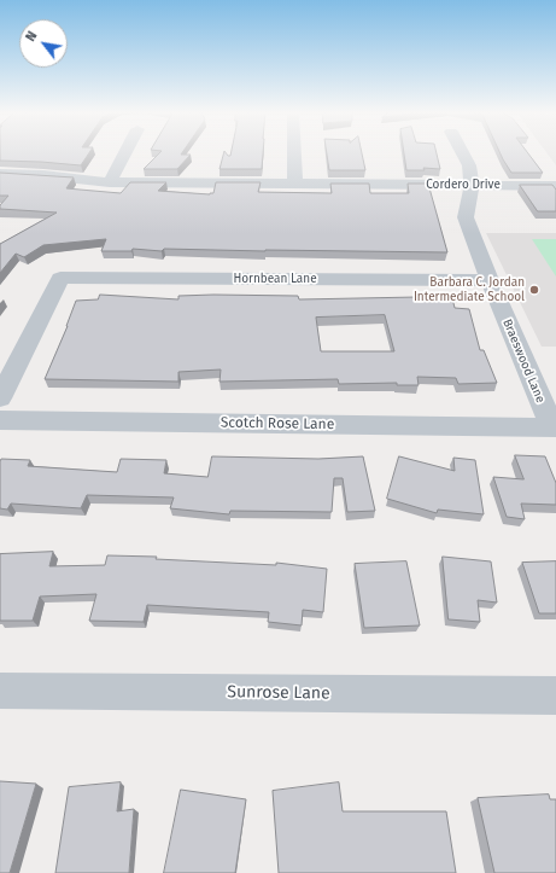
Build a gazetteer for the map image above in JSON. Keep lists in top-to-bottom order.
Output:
{
  "streets": {
    "street": [
      "Cordero Drive",
      "Hornbean Lane",
      "Braeswood Lane",
      "Scotch Rose Lane",
      "Sunrose Lane"
    ]
  },
  "crossings": [
    ["Cordero Drive", "Braeswood Lane"],
    ["Hornbean Lane", "Braeswood Lane"],
    ["Braeswood Lane", "Scotch Rose Lane"]
  ],
  "places": ["Barbara C. Jordan Intermediate School"],
  "north": "top left"
}
